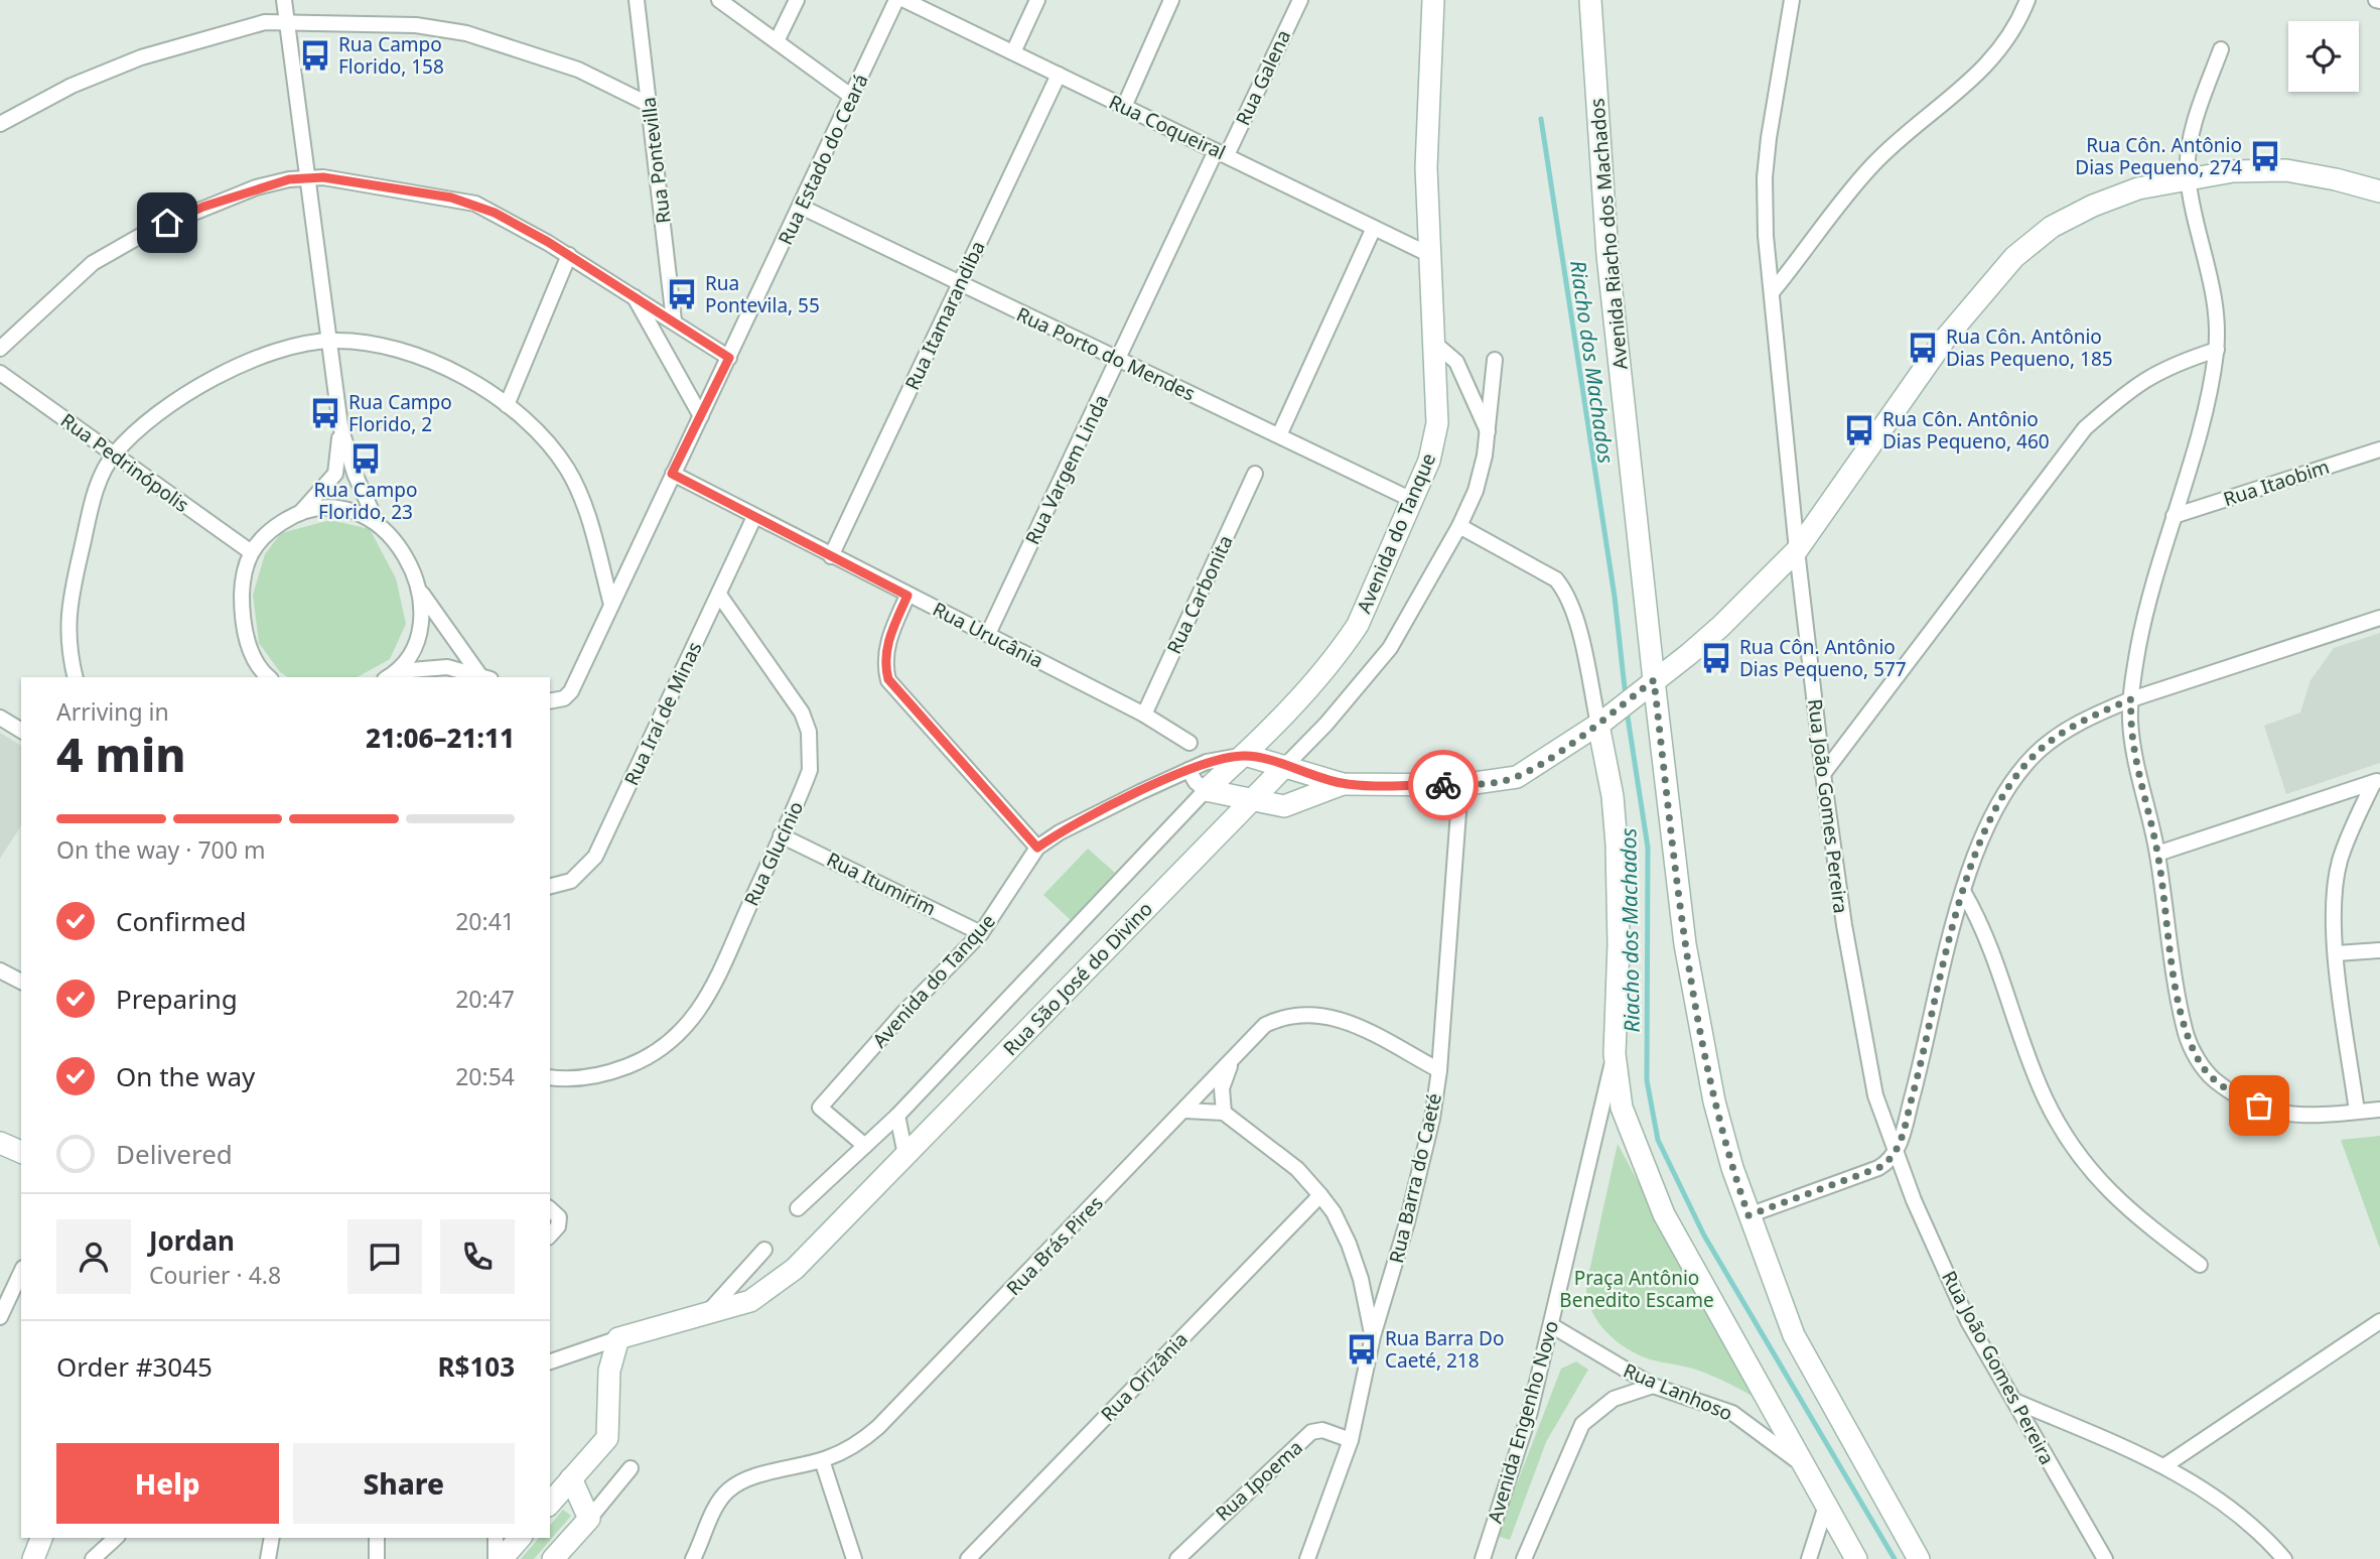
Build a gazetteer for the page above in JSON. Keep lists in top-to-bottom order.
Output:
{
  "streets": {
    "main road": [
      "Avenida Riacho dos Machados",
      "Avenida do Tanque",
      "Rua São José do Divino",
      "Avenida Engenho Novo"
    ],
    "street": [
      "Rua Galena",
      "Rua Coqueiral",
      "Rua Estado do Ceará",
      "Rua Pontevilla",
      "Rua Itamarandiba",
      "Rua Porto do Mendes",
      "Rua Pedrinópolis",
      "Rua Vargem Linda",
      "Rua Itaobim",
      "Rua Carbonita",
      "Rua Urucânia",
      "Rua Iraí de Minas",
      "Rua João Gomes Pereira",
      "Rua Glucínio",
      "Rua Itumirim",
      "Rua Barra do Caeté",
      "Rua Brás Pires",
      "Rua Orizânia",
      "Rua Lanhoso",
      "Rua Ipoema"
    ]
  },
  "crossings": [
    ["Rua Galena", "Rua Coqueiral"],
    ["Rua Galena", "Rua Vargem Linda"],
    ["Rua Coqueiral", "Rua Itamarandiba"],
    ["Rua Coqueiral", "Rua Vargem Linda"],
    ["Rua Coqueiral", "Avenida do Tanque"],
    ["Rua Estado do Ceará", "Rua Porto do Mendes"],
    ["Rua Estado do Ceará", "Rua Urucânia"],
    ["Rua Itamarandiba", "Rua Porto do Mendes"],
    ["Rua Itamarandiba", "Rua Urucânia"],
    ["Rua Porto do Mendes", "Rua Vargem Linda"],
    ["Rua Porto do Mendes", "Avenida do Tanque"],
    ["Rua Vargem Linda", "Rua Urucânia"],
    ["Avenida do Tanque", "Rua Itumirim"],
    ["Avenida do Tanque", "Rua São José do Divino"],
    ["Rua Carbonita", "Rua Urucânia"],
    ["Rua Urucânia", "Rua Iraí de Minas"],
    ["Rua Iraí de Minas", "Rua Glucínio"],
    ["Rua Glucínio", "Rua Itumirim"],
    ["Rua Barra do Caeté", "Rua Brás Pires"],
    ["Rua Barra do Caeté", "Rua Ipoema"],
    ["Rua Lanhoso", "Avenida Engenho Novo"]
  ],
  "water": ["Riacho dos Machados"],
  "parks": ["Praça Antônio Benedito Escame"],
  "places": {
    "bus stop": [
      "Rua Campo Florido, 158",
      "Rua Côn. Antônio Dias Pequeno, 274",
      "Rua Pontevila, 55",
      "Rua Côn. Antônio Dias Pequeno, 185",
      "Rua Campo Florido, 2",
      "Rua Côn. Antônio Dias Pequeno, 460",
      "Rua Campo Florido, 23",
      "Rua Côn. Antônio Dias Pequeno, 577",
      "Rua Barra Do Caeté, 218"
    ]
  },
  "page": {
    "heading": ["4 min", "Arriving in", "21:06–21:11"],
    "panel": [
      "Jordan",
      "Courier · 4.8",
      "Order #3045",
      "R$103"
    ],
    "bar": "On the way · 700 m",
    "list": [
      ["Confirmed", "20:41"],
      ["Preparing", "20:47"],
      ["On the way", "20:54"],
      "Delivered"
    ],
    "buttons": ["Help", "Share"]
  }
}
